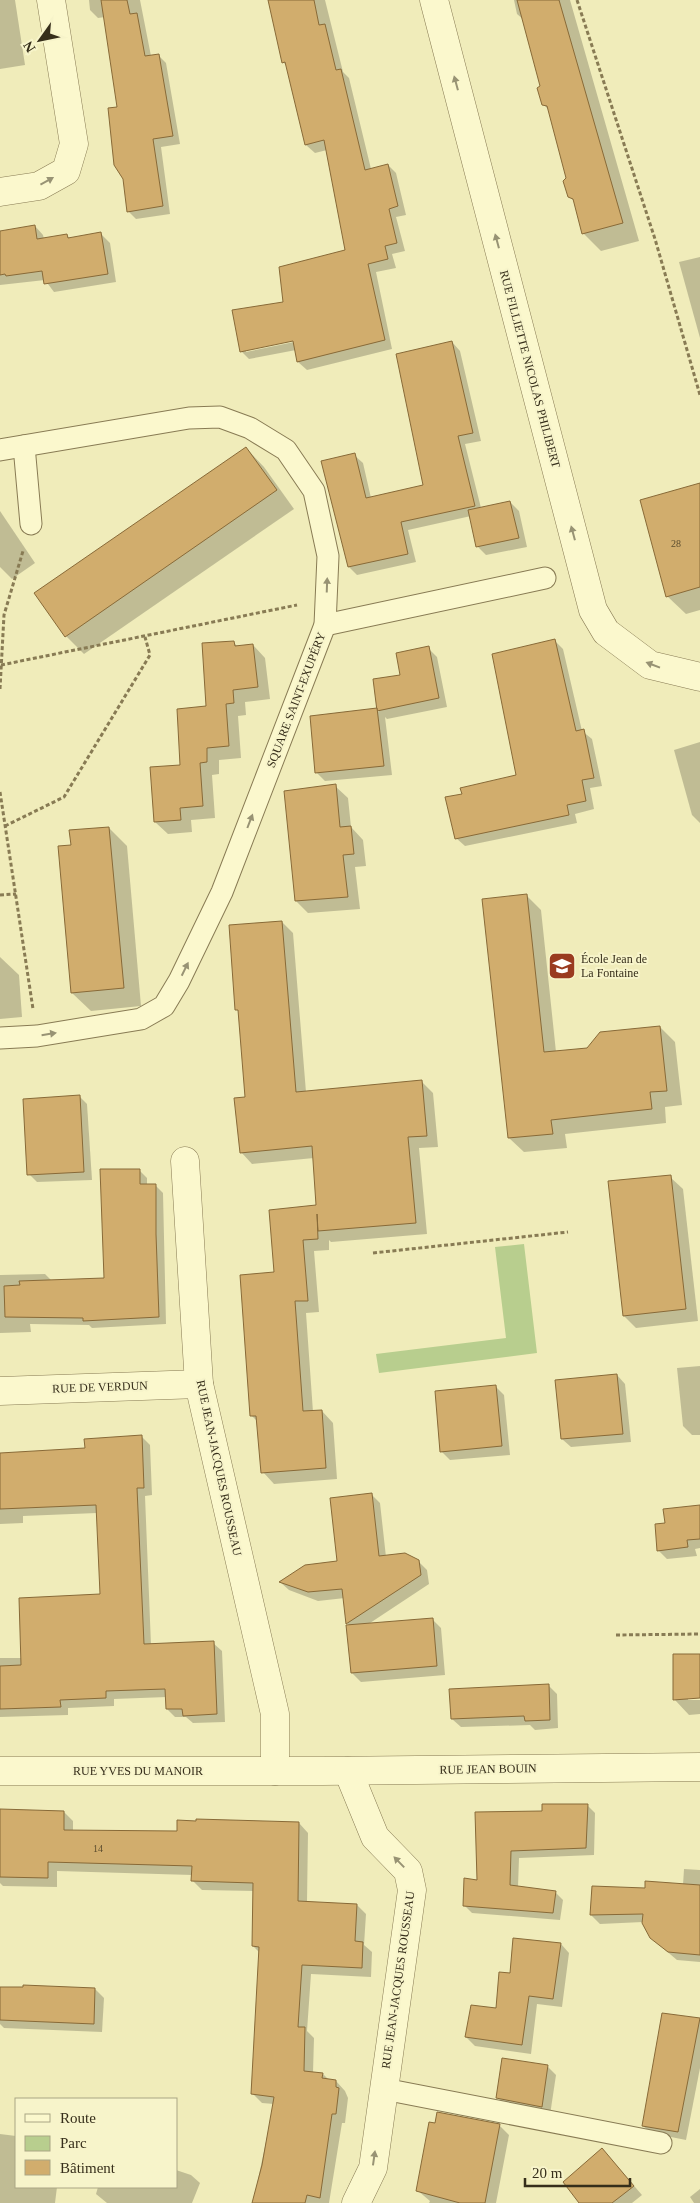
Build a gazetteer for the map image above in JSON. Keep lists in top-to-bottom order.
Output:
{
  "streets": {
    "street": [
      "RUE FILLIETTE NICOLAS PHILIBERT",
      "RUE DE VERDUN",
      "RUE JEAN-JACQUES ROUSSEAU",
      "RUE JEAN BOUIN",
      "RUE YVES DU MANOIR"
    ],
    "lane": ["SQUARE SAINT-EXUPÉRY"]
  },
  "crossings": [
    ["RUE DE VERDUN", "RUE JEAN-JACQUES ROUSSEAU"],
    ["RUE JEAN-JACQUES ROUSSEAU", "RUE JEAN BOUIN"],
    ["RUE JEAN-JACQUES ROUSSEAU", "RUE YVES DU MANOIR"],
    ["RUE JEAN BOUIN", "RUE YVES DU MANOIR"]
  ],
  "one_way": ["RUE FILLIETTE NICOLAS PHILIBERT", "RUE JEAN-JACQUES ROUSSEAU"],
  "places": {
    "school or university": ["École Jean de La Fontaine"]
  },
  "house_numbers": ["28", "14"],
  "legend": ["Route", "Parc", "Bâtiment"],
  "scale_bar": "20 m",
  "north": "bottom left"
}
